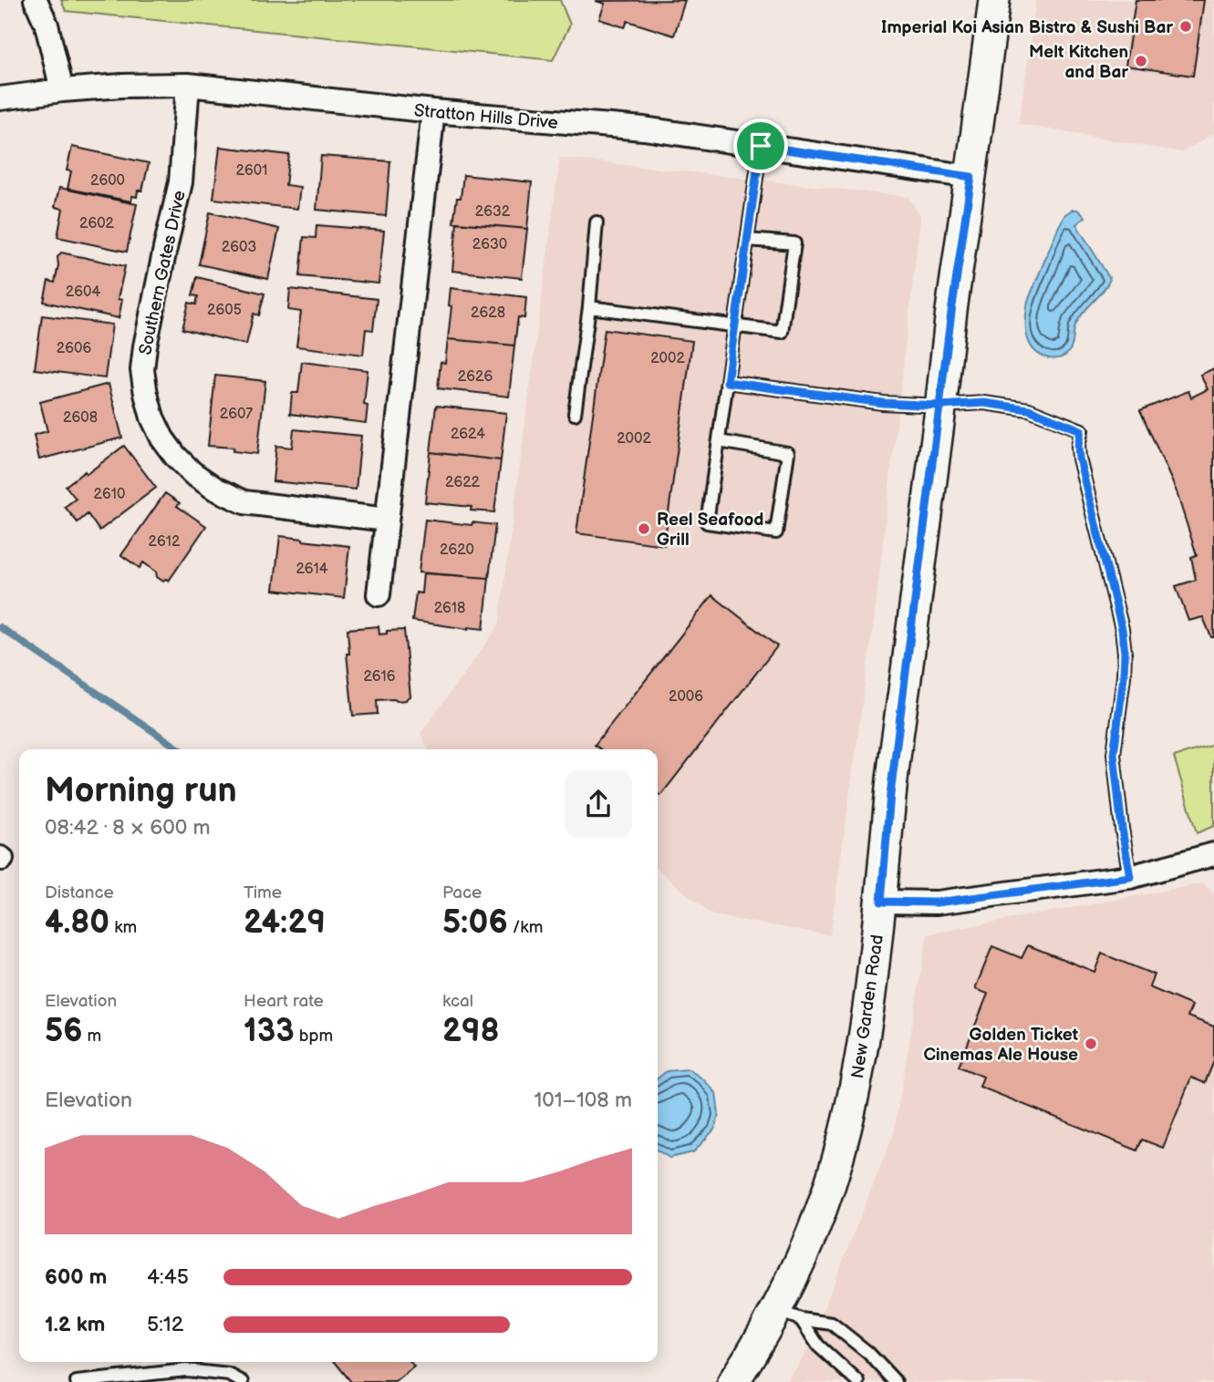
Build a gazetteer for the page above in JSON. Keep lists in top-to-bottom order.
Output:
{
  "streets": {
    "main road": ["New Garden Road"],
    "street": ["Stratton Hills Drive", "Southern Gates Drive"]
  },
  "crossings": [
    ["Stratton Hills Drive", "Southern Gates Drive"],
    ["Stratton Hills Drive", "New Garden Road"]
  ],
  "places": [
    "Imperial Koi Asian Bistro & Sushi Bar",
    "Melt Kitchen and Bar",
    "Reel Seafood Grill",
    "Golden Ticket Cinemas Ale House"
  ],
  "house_numbers": [
    "2601",
    "2600",
    "2632",
    "2602",
    "2630",
    "2603",
    "2604",
    "2605",
    "2628",
    "2606",
    "2002",
    "2626",
    "2607",
    "2608",
    "2624",
    "2002",
    "2622",
    "2610",
    "2612",
    "2620",
    "2614",
    "2618",
    "2616",
    "2006"
  ],
  "page": {
    "heading": ["Morning run", "08:42 · 8 × 600 m"],
    "stats": [
      ["Distance", "4.80 km"],
      ["Time", "24:29"],
      ["Pace", "5:06 /km"],
      ["Elevation", "56 m"],
      ["Heart rate", "133 bpm"],
      ["kcal", "298"]
    ],
    "chart": ["Elevation", "101–108 m"],
    "list": [
      {
        "name": "600 m",
        "note": "4:45"
      },
      {
        "name": "1.2 km",
        "note": "5:12"
      }
    ]
  }
}
